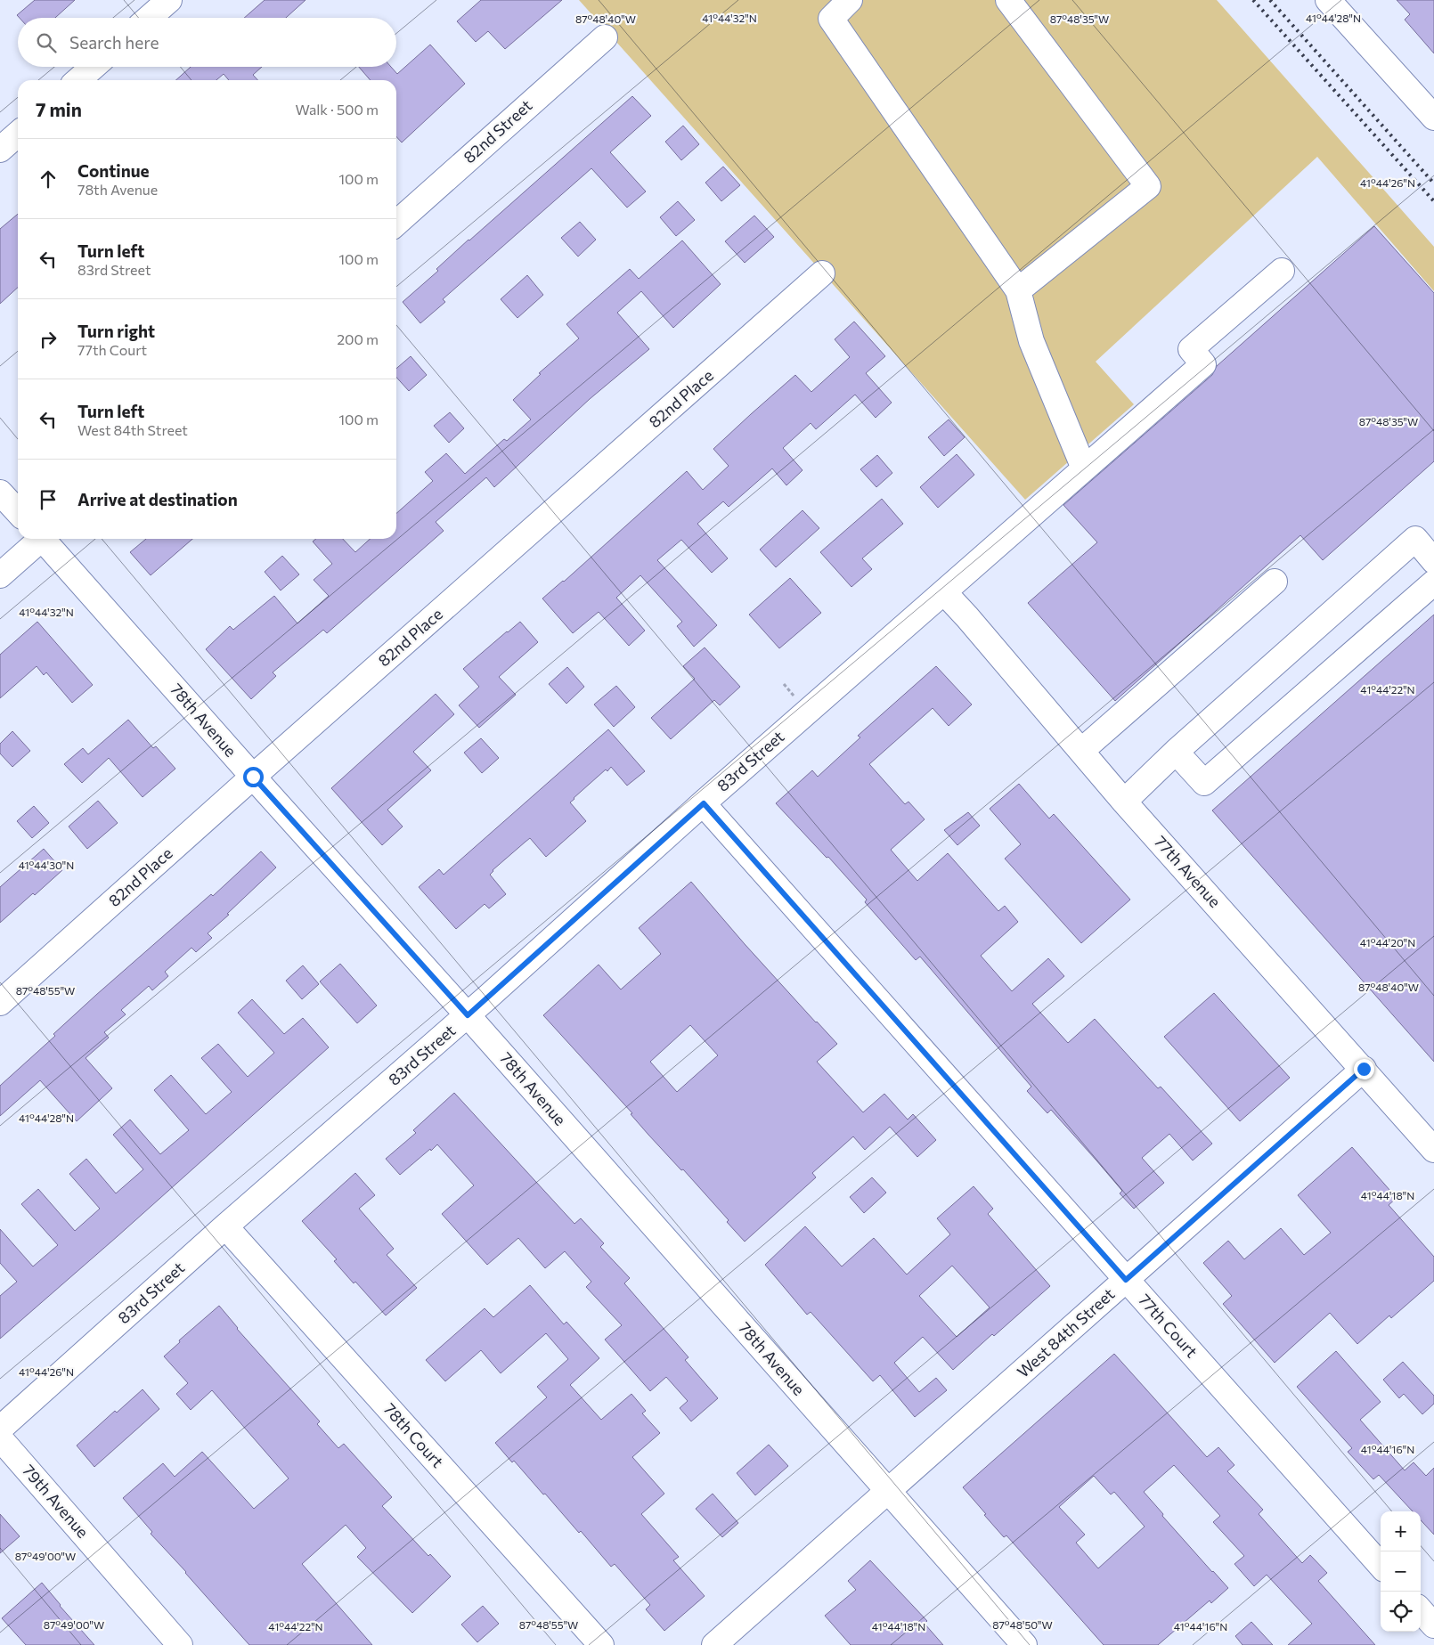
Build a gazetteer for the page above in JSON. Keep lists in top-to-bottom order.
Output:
{
  "streets": {
    "street": [
      "82nd Street",
      "82nd Place",
      "78th Avenue",
      "83rd Street",
      "77th Avenue",
      "77th Court",
      "West 84th Street",
      "78th Court",
      "79th Avenue"
    ]
  },
  "crossings": [
    ["82nd Place", "78th Avenue"],
    ["78th Avenue", "83rd Street"],
    ["78th Avenue", "West 84th Street"],
    ["83rd Street", "77th Avenue"],
    ["83rd Street", "77th Court"],
    ["83rd Street", "78th Court"],
    ["77th Avenue", "West 84th Street"],
    ["77th Court", "West 84th Street"]
  ],
  "page": {
    "search": "Search here",
    "heading": ["7 min", "Walk · 500 m"],
    "list": [
      ["Continue", "78th Avenue", "100 m"],
      ["Turn left", "83rd Street", "100 m"],
      ["Turn right", "77th Court", "200 m"],
      ["Turn left", "West 84th Street", "100 m"],
      "Arrive at destination"
    ],
    "map_buttons": ["+", "−"]
  },
  "coordinates": [
    "41°44'32\"N",
    "41°44'28\"N",
    "87°48'40\"W",
    "87°48'35\"W",
    "41°44'26\"N",
    "41°44'22\"N",
    "41°44'30\"N",
    "41°44'20\"N",
    "87°48'55\"W",
    "41°44'18\"N",
    "41°44'16\"N",
    "87°49'00\"W",
    "87°48'50\"W"
  ]
}
